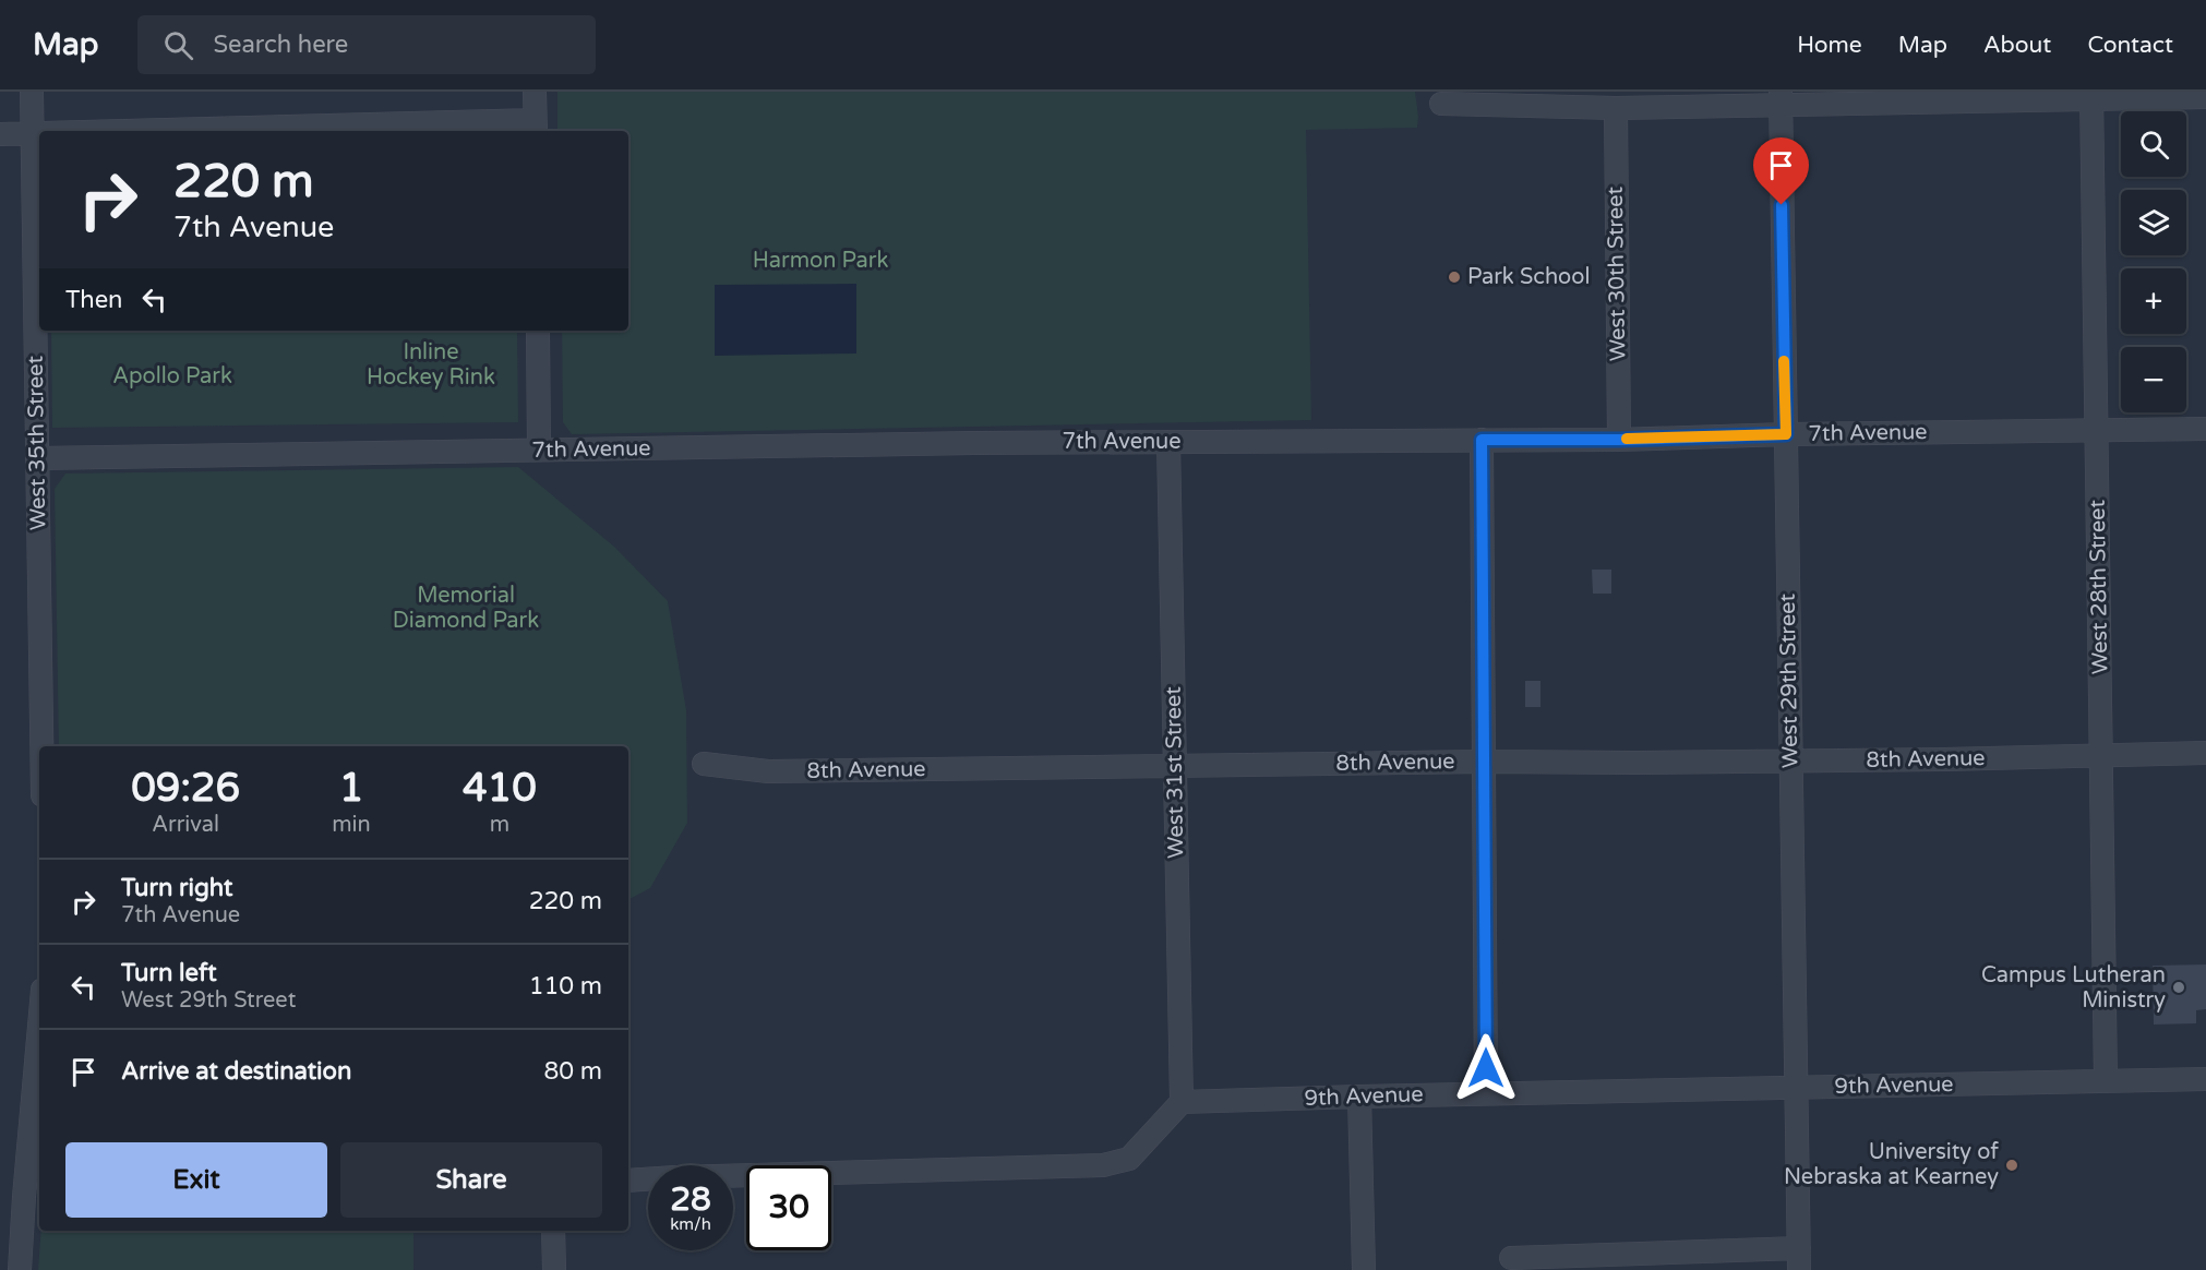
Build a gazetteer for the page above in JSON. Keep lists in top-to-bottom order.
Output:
{
  "streets": {
    "street": [
      "West 30th Street",
      "7th Avenue",
      "West 35th Street",
      "West 28th Street",
      "West 29th Street",
      "8th Avenue",
      "West 31st Street",
      "9th Avenue"
    ]
  },
  "crossings": [
    ["West 30th Street", "7th Avenue"],
    ["7th Avenue", "West 35th Street"],
    ["7th Avenue", "West 28th Street"],
    ["7th Avenue", "West 29th Street"],
    ["7th Avenue", "West 31st Street"],
    ["West 28th Street", "8th Avenue"],
    ["West 28th Street", "9th Avenue"],
    ["West 29th Street", "8th Avenue"],
    ["West 29th Street", "9th Avenue"],
    ["8th Avenue", "West 31st Street"],
    ["West 31st Street", "9th Avenue"]
  ],
  "parks": [
    "Harmon Park",
    "Inline Hockey Rink",
    "Apollo Park",
    "Memorial Diamond Park"
  ],
  "places": ["Park School", "Campus Lutheran Ministry", "University of Nebraska at Kearney"],
  "page": {
    "header": "Map",
    "search": "Search here",
    "nav": [
      "Home",
      "Map",
      "About",
      "Contact"
    ],
    "map_buttons": ["+", "−"],
    "turn": ["220 m", "7th Avenue"],
    "then": "Then",
    "eta": [
      "09:26",
      "Arrival",
      "1",
      "min",
      "410",
      "m"
    ],
    "list": [
      {
        "name": "Turn right",
        "note": "7th Avenue",
        "value": "220 m"
      },
      {
        "name": "Turn left",
        "note": "West 29th Street",
        "value": "110 m"
      },
      {
        "name": "Arrive at destination",
        "value": "80 m"
      }
    ],
    "buttons": ["Exit", "Share"],
    "speed": "28 km/h",
    "limit": "30"
  }
}
